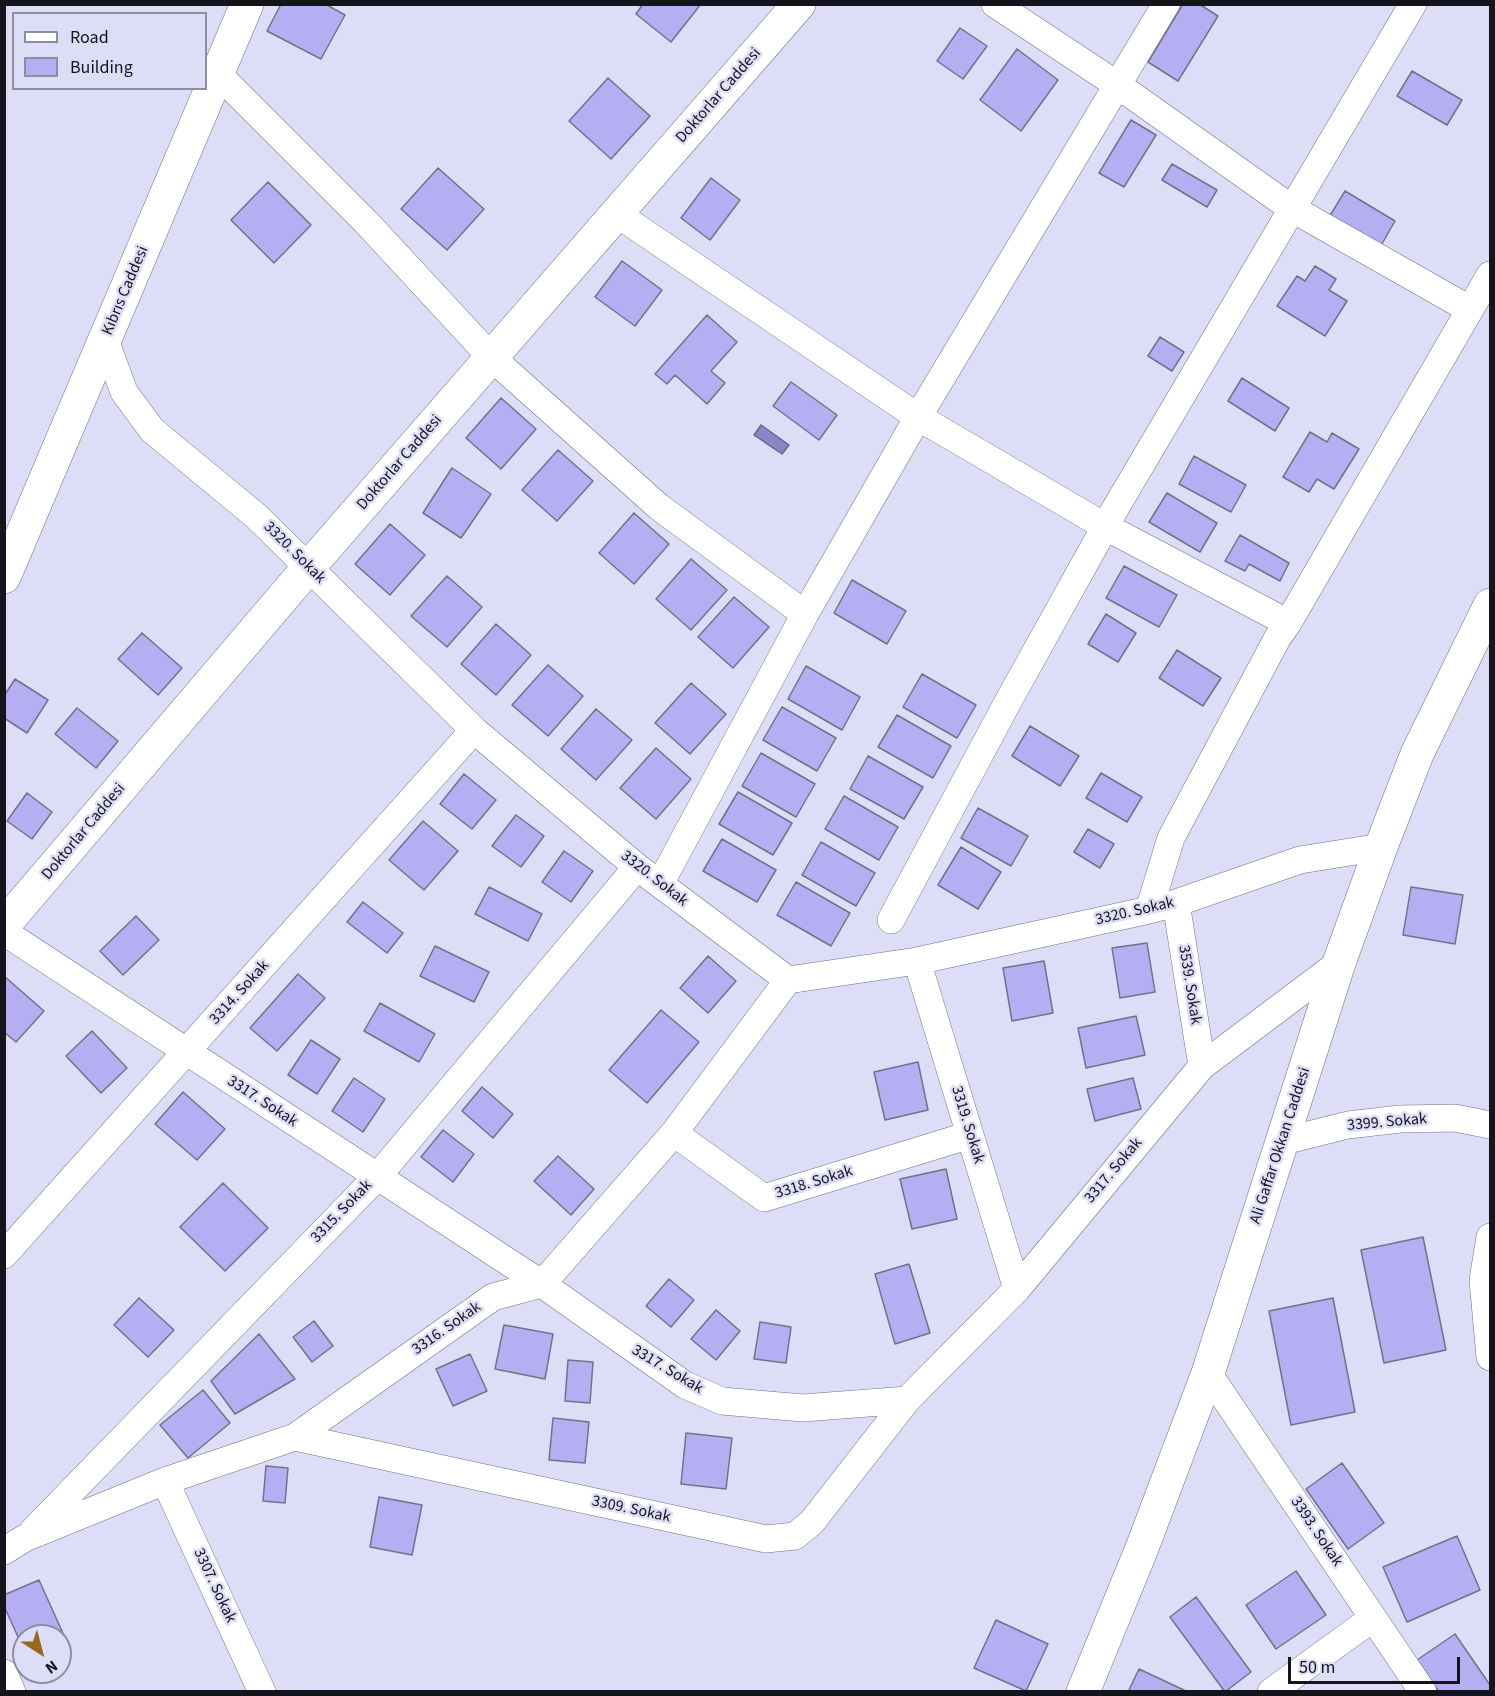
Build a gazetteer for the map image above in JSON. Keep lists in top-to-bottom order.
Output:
{
  "streets": {
    "street": [
      "Doktorlar Caddesi",
      "Kıbrıs Caddesi",
      "3320. Sokak",
      "3539. Sokak",
      "3314. Sokak",
      "3317. Sokak",
      "3399. Sokak",
      "3319. Sokak",
      "Ali Gaffar Okkan Caddesi",
      "3318. Sokak",
      "3315. Sokak",
      "3316. Sokak",
      "3309. Sokak",
      "3393. Sokak",
      "3307. Sokak"
    ]
  },
  "crossings": [
    ["Doktorlar Caddesi", "3320. Sokak"],
    ["Kıbrıs Caddesi", "3320. Sokak"],
    ["3320. Sokak", "3539. Sokak"],
    ["3320. Sokak", "3314. Sokak"],
    ["3320. Sokak", "3319. Sokak"],
    ["3320. Sokak", "Ali Gaffar Okkan Caddesi"],
    ["3320. Sokak", "3315. Sokak"],
    ["3539. Sokak", "3317. Sokak"],
    ["3314. Sokak", "3317. Sokak"],
    ["3317. Sokak", "3319. Sokak"],
    ["3317. Sokak", "Ali Gaffar Okkan Caddesi"],
    ["3317. Sokak", "3315. Sokak"],
    ["3317. Sokak", "3316. Sokak"],
    ["3317. Sokak", "3309. Sokak"],
    ["3399. Sokak", "Ali Gaffar Okkan Caddesi"],
    ["3319. Sokak", "3318. Sokak"],
    ["Ali Gaffar Okkan Caddesi", "3393. Sokak"],
    ["3315. Sokak", "3316. Sokak"],
    ["3316. Sokak", "3309. Sokak"],
    ["3316. Sokak", "3307. Sokak"]
  ],
  "legend": ["Road", "Building"],
  "scale_bar": "50 m",
  "north": "bottom right"
}
